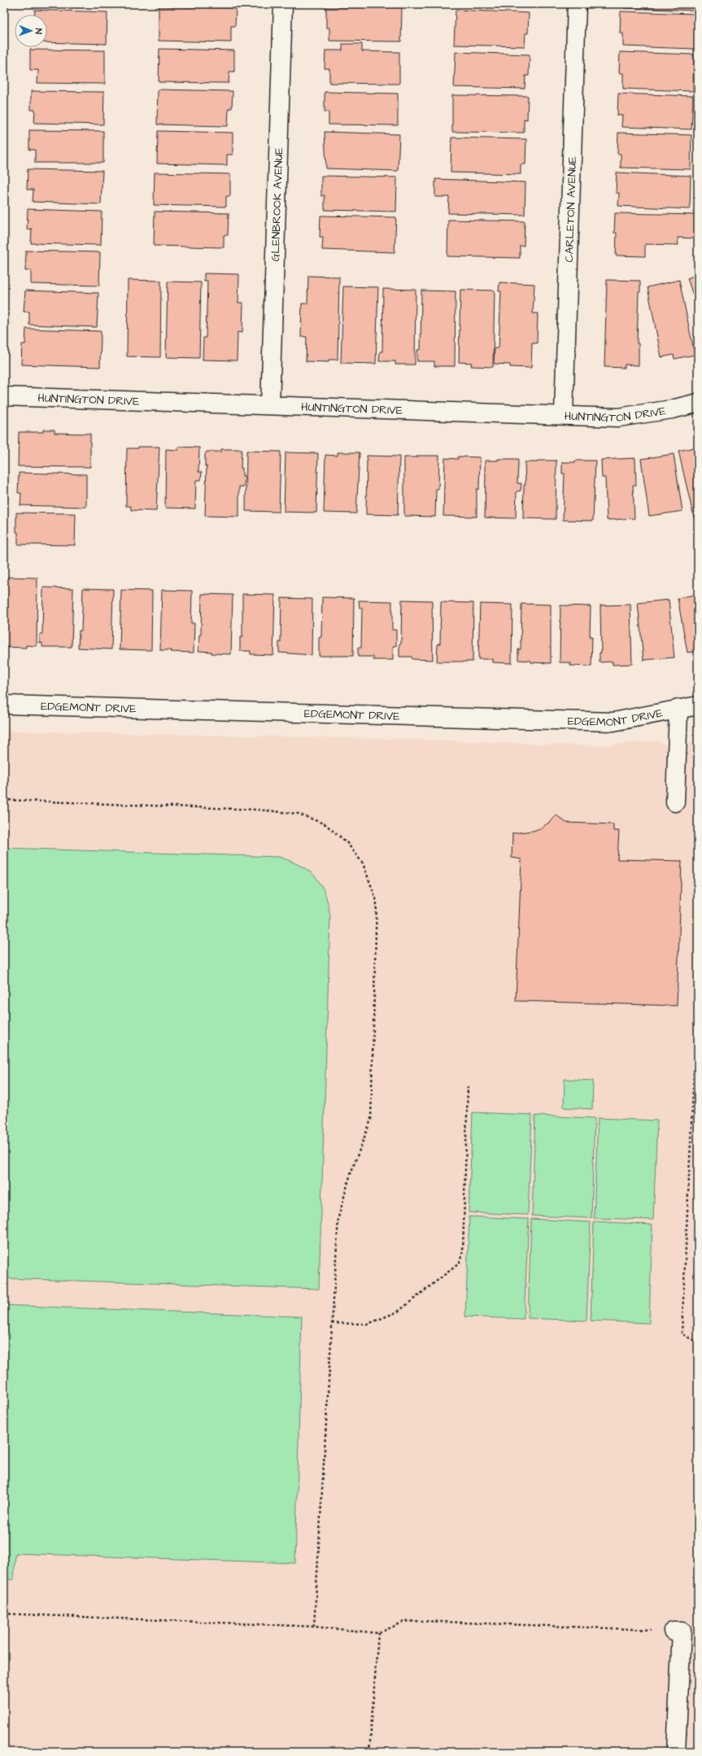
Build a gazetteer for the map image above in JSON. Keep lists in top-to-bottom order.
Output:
{
  "streets": {
    "street": [
      "GLENBROOK AVENUE",
      "CARLETON AVENUE",
      "HUNTINGTON DRIVE",
      "EDGEMONT DRIVE"
    ]
  },
  "crossings": [
    ["GLENBROOK AVENUE", "HUNTINGTON DRIVE"],
    ["CARLETON AVENUE", "HUNTINGTON DRIVE"]
  ],
  "north": "right"
}
